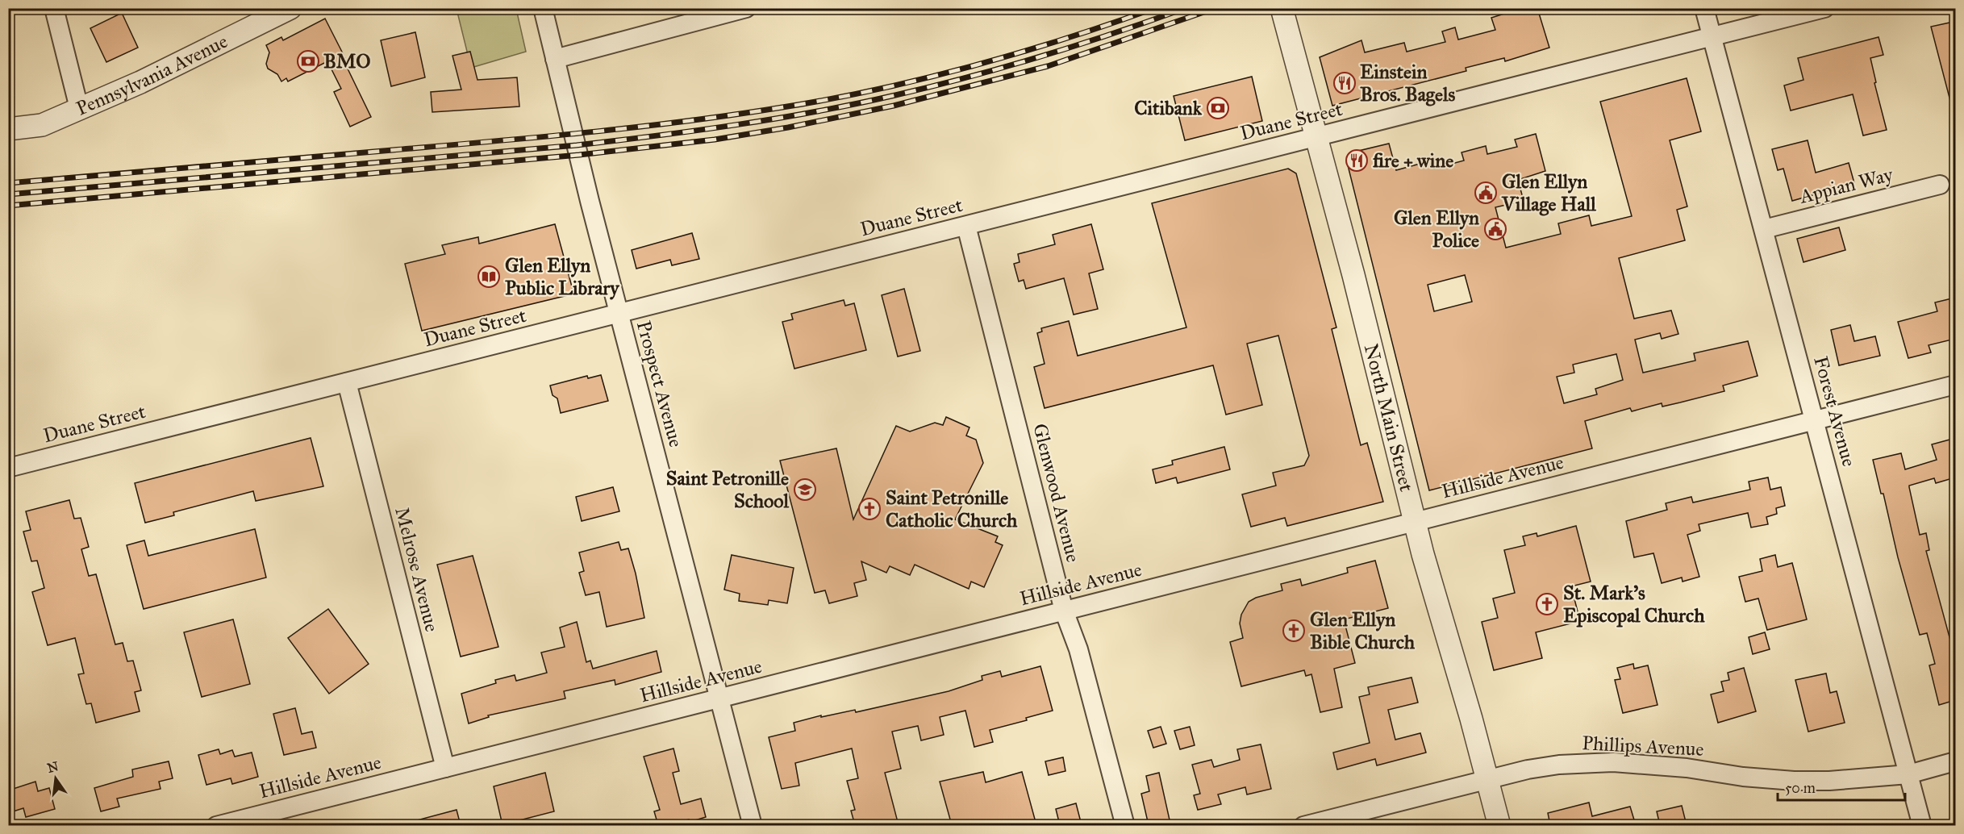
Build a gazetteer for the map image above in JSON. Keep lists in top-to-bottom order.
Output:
{
  "streets": {
    "street": [
      "Pennsylvania Avenue",
      "Duane Street",
      "Appian Way",
      "Prospect Avenue",
      "Forest Avenue",
      "North Main Street",
      "Hillside Avenue",
      "Glenwood Avenue",
      "Melrose Avenue",
      "Phillips Avenue"
    ]
  },
  "crossings": [
    ["Duane Street", "Prospect Avenue"],
    ["Duane Street", "Forest Avenue"],
    ["Duane Street", "North Main Street"],
    ["Duane Street", "Glenwood Avenue"],
    ["Duane Street", "Melrose Avenue"],
    ["Appian Way", "Forest Avenue"],
    ["Prospect Avenue", "Hillside Avenue"],
    ["Forest Avenue", "Hillside Avenue"],
    ["Forest Avenue", "Phillips Avenue"],
    ["North Main Street", "Hillside Avenue"],
    ["North Main Street", "Phillips Avenue"],
    ["Hillside Avenue", "Glenwood Avenue"],
    ["Hillside Avenue", "Melrose Avenue"]
  ],
  "places": {
    "bank": ["BMO", "Citibank"],
    "restaurant": ["Einstein Bros. Bagels", "fire + wine"],
    "public building": ["Glen Ellyn Village Hall", "Glen Ellyn Police"],
    "library": ["Glen Ellyn Public Library"],
    "school or university": ["Saint Petronille School"],
    "church": ["Saint Petronille Catholic Church", "St. Mark's Episcopal Church", "Glen Ellyn Bible Church"]
  },
  "scale_bar": "50 m",
  "north": "top"
}
